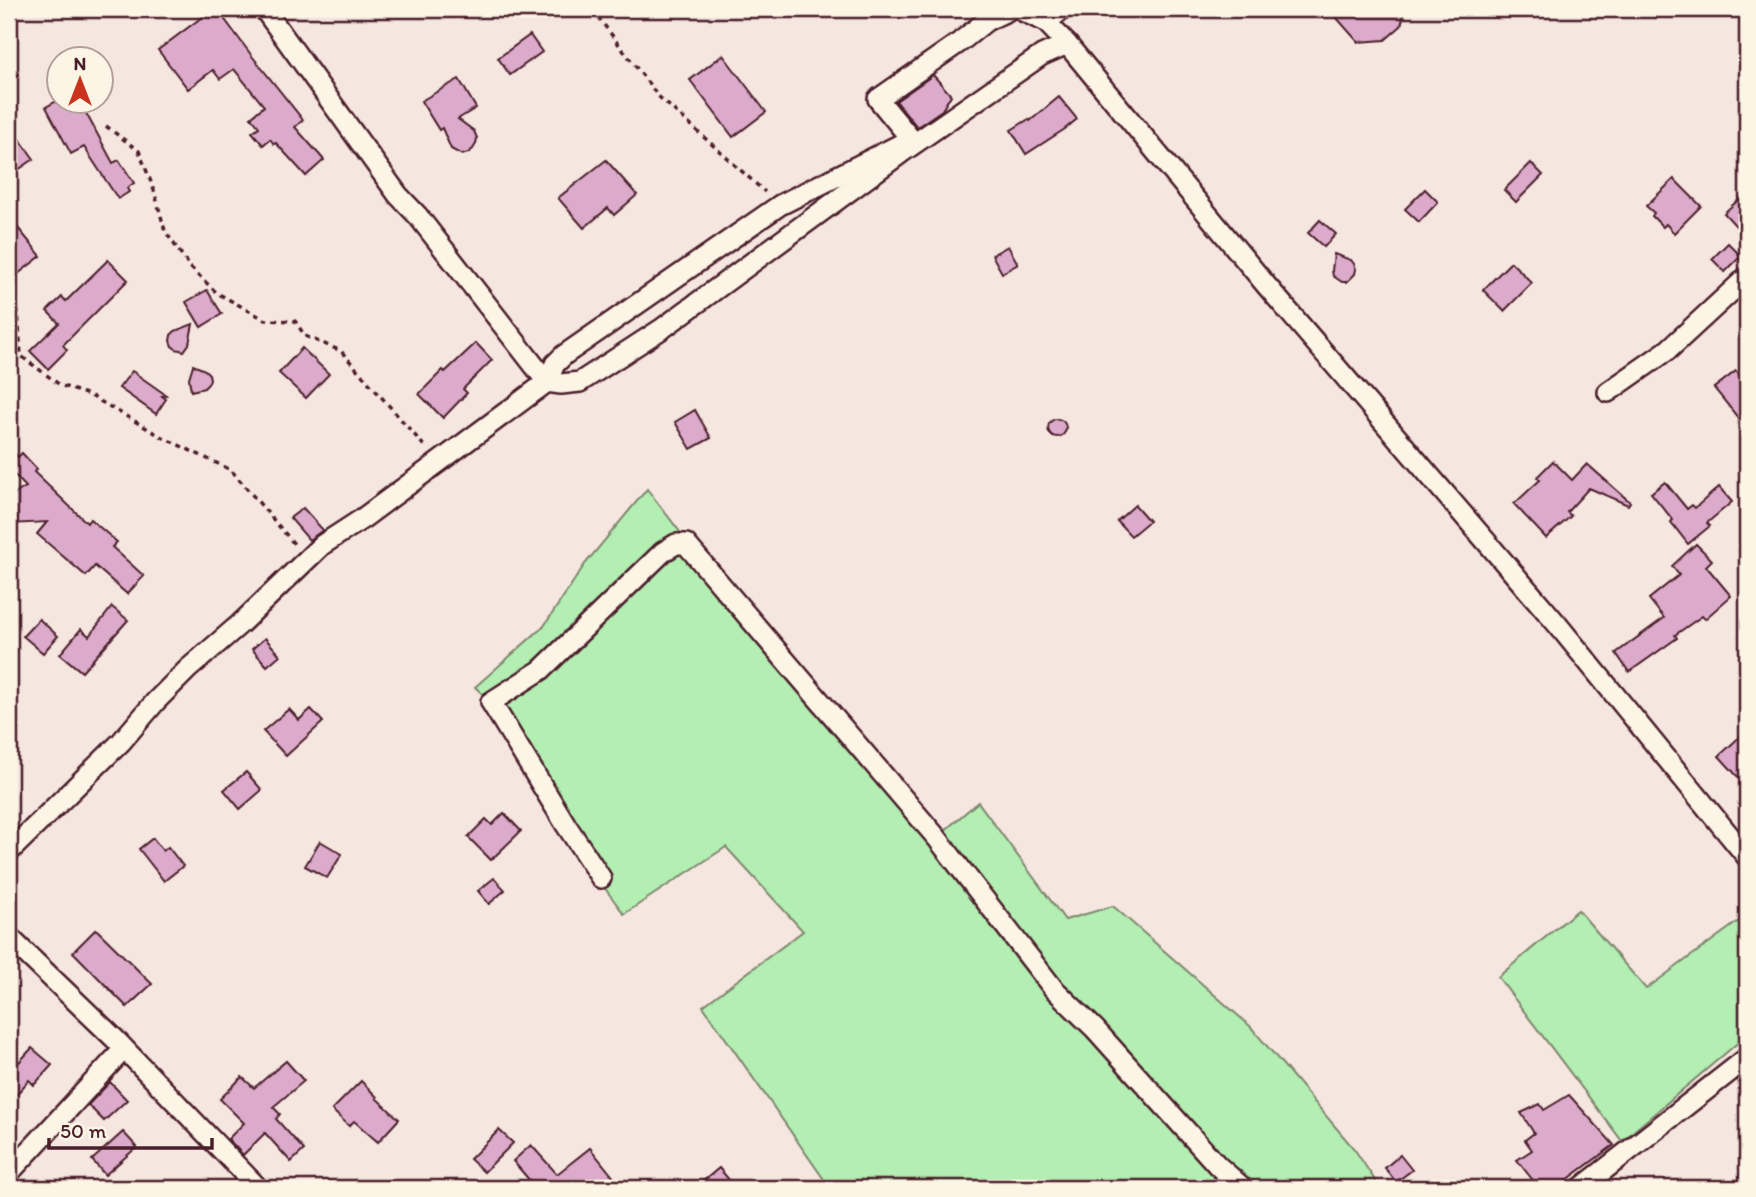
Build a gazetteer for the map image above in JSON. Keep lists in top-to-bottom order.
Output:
{
  "scale_bar": "50 m",
  "north": "top"
}
